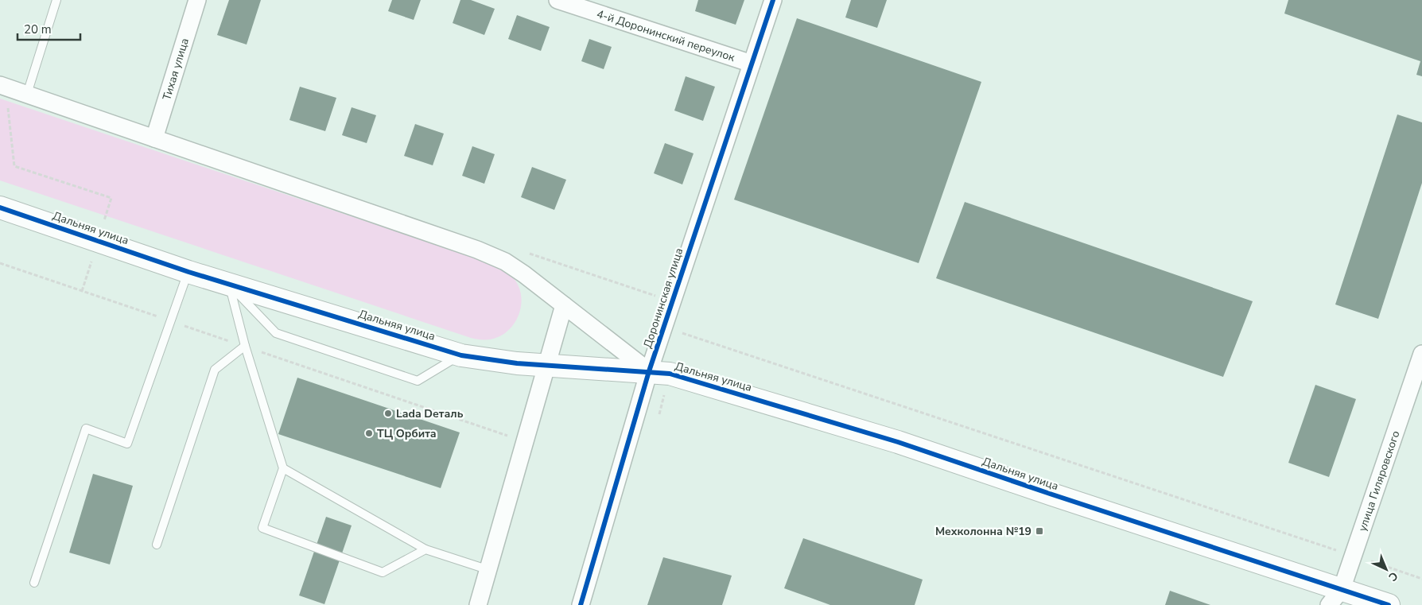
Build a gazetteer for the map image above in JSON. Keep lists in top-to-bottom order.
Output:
{
  "streets": {
    "street": [
      "4-й Доронинский переулок",
      "Тихая улица",
      "Дальняя улица",
      "Доронинская улица",
      "улица Гиляровского"
    ]
  },
  "crossings": [
    ["4-й Доронинский переулок", "Доронинская улица"],
    ["Дальняя улица", "Доронинская улица"],
    ["Дальняя улица", "улица Гиляровского"]
  ],
  "places": {
    "other": ["Lada Dеталь", "ТЦ Орбита"],
    "transit": ["Мехколонна №19"]
  },
  "scale_bar": "20 m",
  "north": "bottom right"
}
